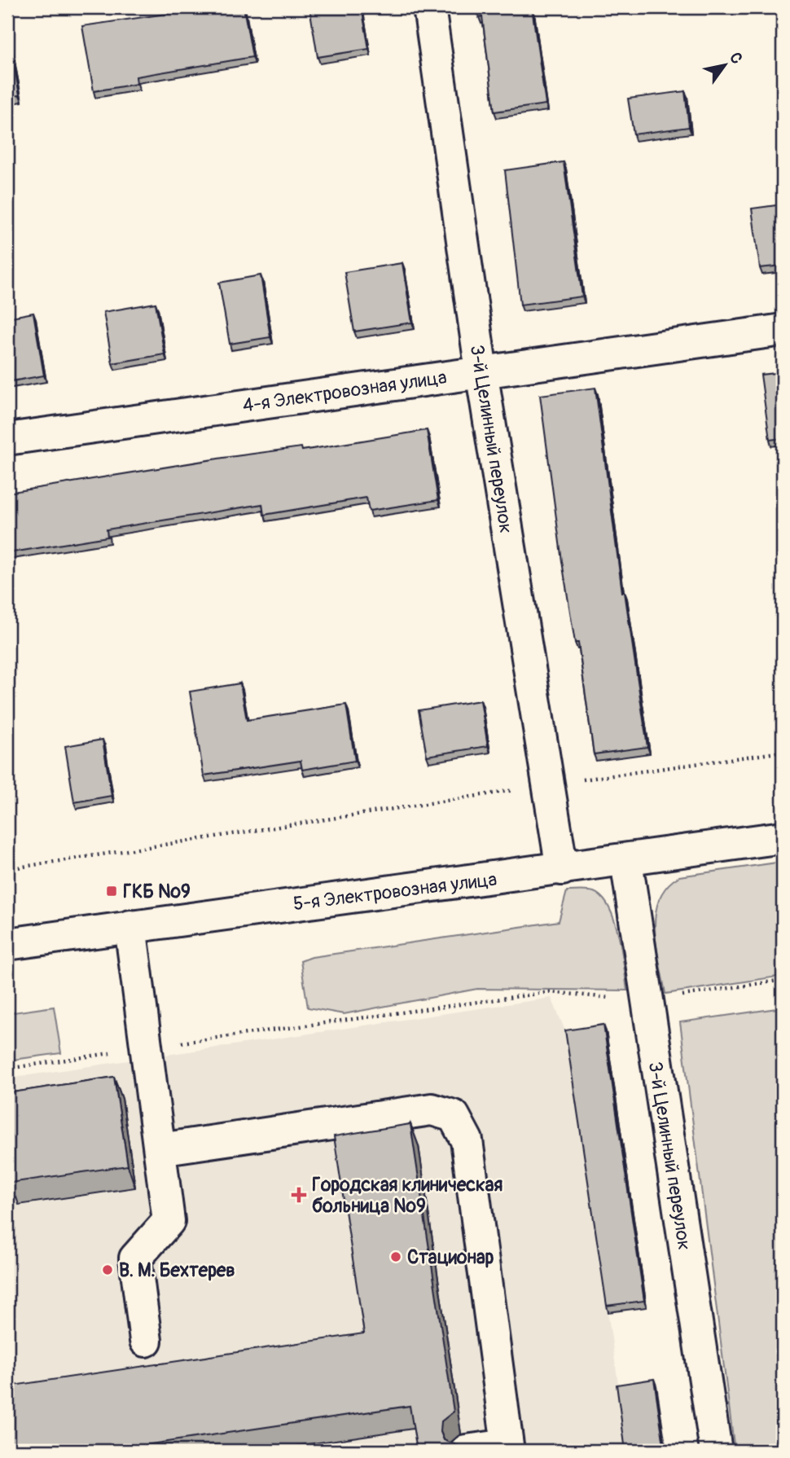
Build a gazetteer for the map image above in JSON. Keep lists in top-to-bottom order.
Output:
{
  "streets": {
    "street": ["4-я Электровозная улица", "3-й Целинный переулок", "5-я Электровозная улица"]
  },
  "crossings": [
    ["4-я Электровозная улица", "3-й Целинный переулок"],
    ["3-й Целинный переулок", "5-я Электровозная улица"]
  ],
  "places": {
    "transit": ["ГКБ №9"],
    "health": ["Городская клиническая больница №9"],
    "other": ["Стационар", "В. М. Бехтерев"]
  },
  "north": "top right"
}
